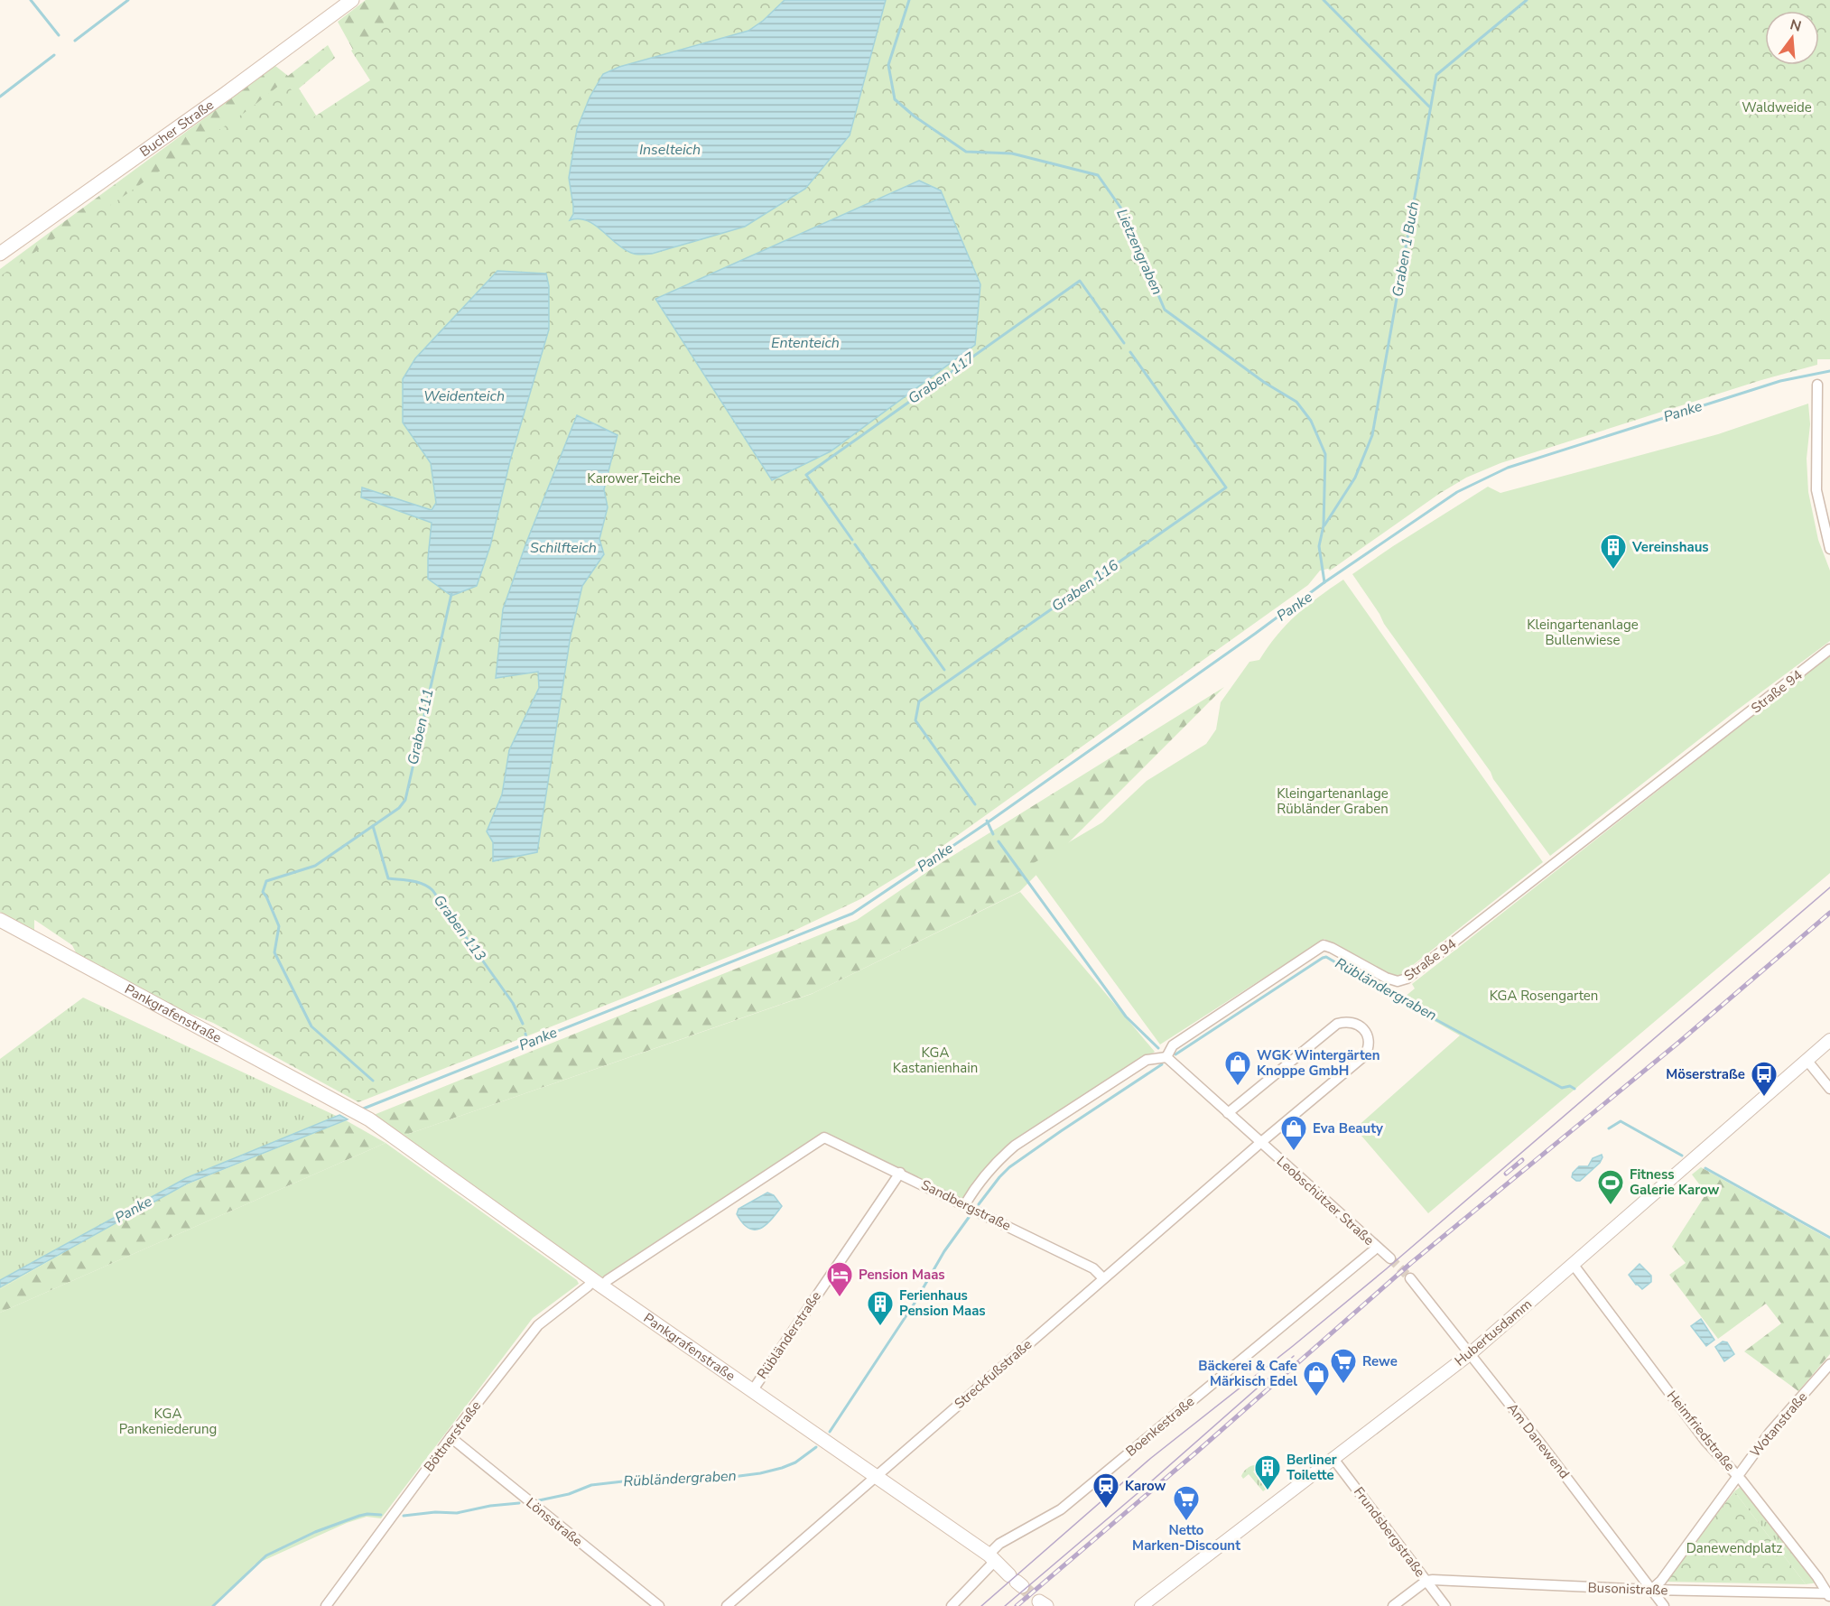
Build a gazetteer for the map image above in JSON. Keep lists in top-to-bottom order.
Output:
{
  "streets": {
    "main road": ["Bucher Straße", "Pankgrafenstraße"],
    "street": [
      "Straße 94",
      "Leobschützer Straße",
      "Sandbergstraße",
      "Hubertusdamm",
      "Rübländerstraße",
      "Streckfußstraße",
      "Wotanstraße",
      "Boenkestraße",
      "Heimfriedstraße",
      "Böttnerstraße",
      "Am Danewend",
      "Lönsstraße",
      "Frundsbergstraße",
      "Busonistraße"
    ]
  },
  "crossings": [
    ["Straße 94", "Leobschützer Straße"],
    ["Pankgrafenstraße", "Rübländerstraße"],
    ["Pankgrafenstraße", "Streckfußstraße"],
    ["Pankgrafenstraße", "Boenkestraße"],
    ["Pankgrafenstraße", "Böttnerstraße"],
    ["Leobschützer Straße", "Streckfußstraße"],
    ["Leobschützer Straße", "Boenkestraße"],
    ["Sandbergstraße", "Rübländerstraße"],
    ["Sandbergstraße", "Streckfußstraße"],
    ["Sandbergstraße", "Böttnerstraße"],
    ["Hubertusdamm", "Heimfriedstraße"],
    ["Hubertusdamm", "Am Danewend"],
    ["Hubertusdamm", "Frundsbergstraße"],
    ["Wotanstraße", "Heimfriedstraße"],
    ["Wotanstraße", "Am Danewend"],
    ["Wotanstraße", "Busonistraße"],
    ["Heimfriedstraße", "Busonistraße"],
    ["Böttnerstraße", "Lönsstraße"],
    ["Am Danewend", "Busonistraße"],
    ["Frundsbergstraße", "Busonistraße"]
  ],
  "water": [
    "Inselteich",
    "Graben 1 Buch",
    "Lietzengraben",
    "Ententeich",
    "Graben 117",
    "Weidenteich",
    "Panke",
    "Schilfteich",
    "Graben 116",
    "Graben 111",
    "Graben 113",
    "Rübländergraben"
  ],
  "parks": [
    "Waldweide",
    "Karower Teiche",
    "Kleingartenanlage Bullenwiese",
    "Kleingartenanlage Rübländer Graben",
    "KGA Rosengarten",
    "KGA Kastanienhain",
    "KGA Pankeniederung",
    "Danewendplatz"
  ],
  "places": {
    "building": ["Vereinshaus", "Ferienhaus Pension Maas", "Berliner Toilette"],
    "shop": ["WGK Wintergärten Knoppe GmbH", "Eva Beauty", "Bäckerei & Cafe Märkisch Edel"],
    "bus stop": ["Möserstraße"],
    "sports": ["Fitness Galerie Karow"],
    "hotel": ["Pension Maas"],
    "supermarket": ["Rewe", "Netto Marken-Discount"],
    "station": ["Karow"]
  },
  "north": "top"
}
